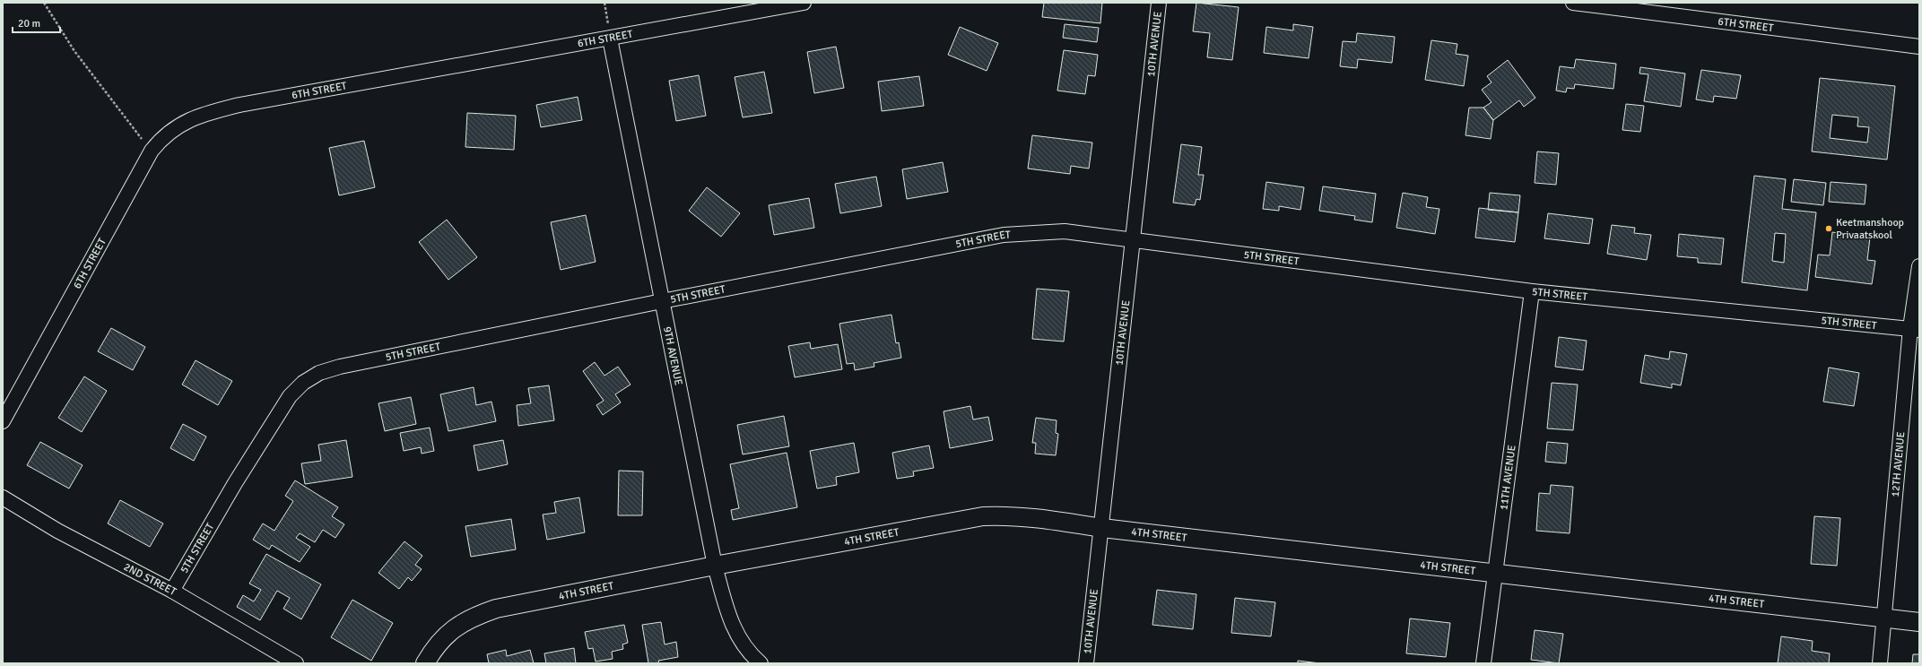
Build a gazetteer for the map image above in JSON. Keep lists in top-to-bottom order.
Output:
{
  "streets": {
    "street": [
      "6TH STREET",
      "10TH AVENUE",
      "5TH STREET",
      "9TH AVENUE",
      "12TH AVENUE",
      "11TH AVENUE",
      "4TH STREET",
      "2ND STREET"
    ]
  },
  "crossings": [
    ["6TH STREET", "9TH AVENUE"],
    ["10TH AVENUE", "5TH STREET"],
    ["10TH AVENUE", "4TH STREET"],
    ["5TH STREET", "9TH AVENUE"],
    ["5TH STREET", "12TH AVENUE"],
    ["5TH STREET", "11TH AVENUE"],
    ["5TH STREET", "2ND STREET"],
    ["9TH AVENUE", "4TH STREET"],
    ["12TH AVENUE", "4TH STREET"],
    ["11TH AVENUE", "4TH STREET"]
  ],
  "places": ["Keetmanshoop Privaatskool"],
  "scale_bar": "20 m"
}
